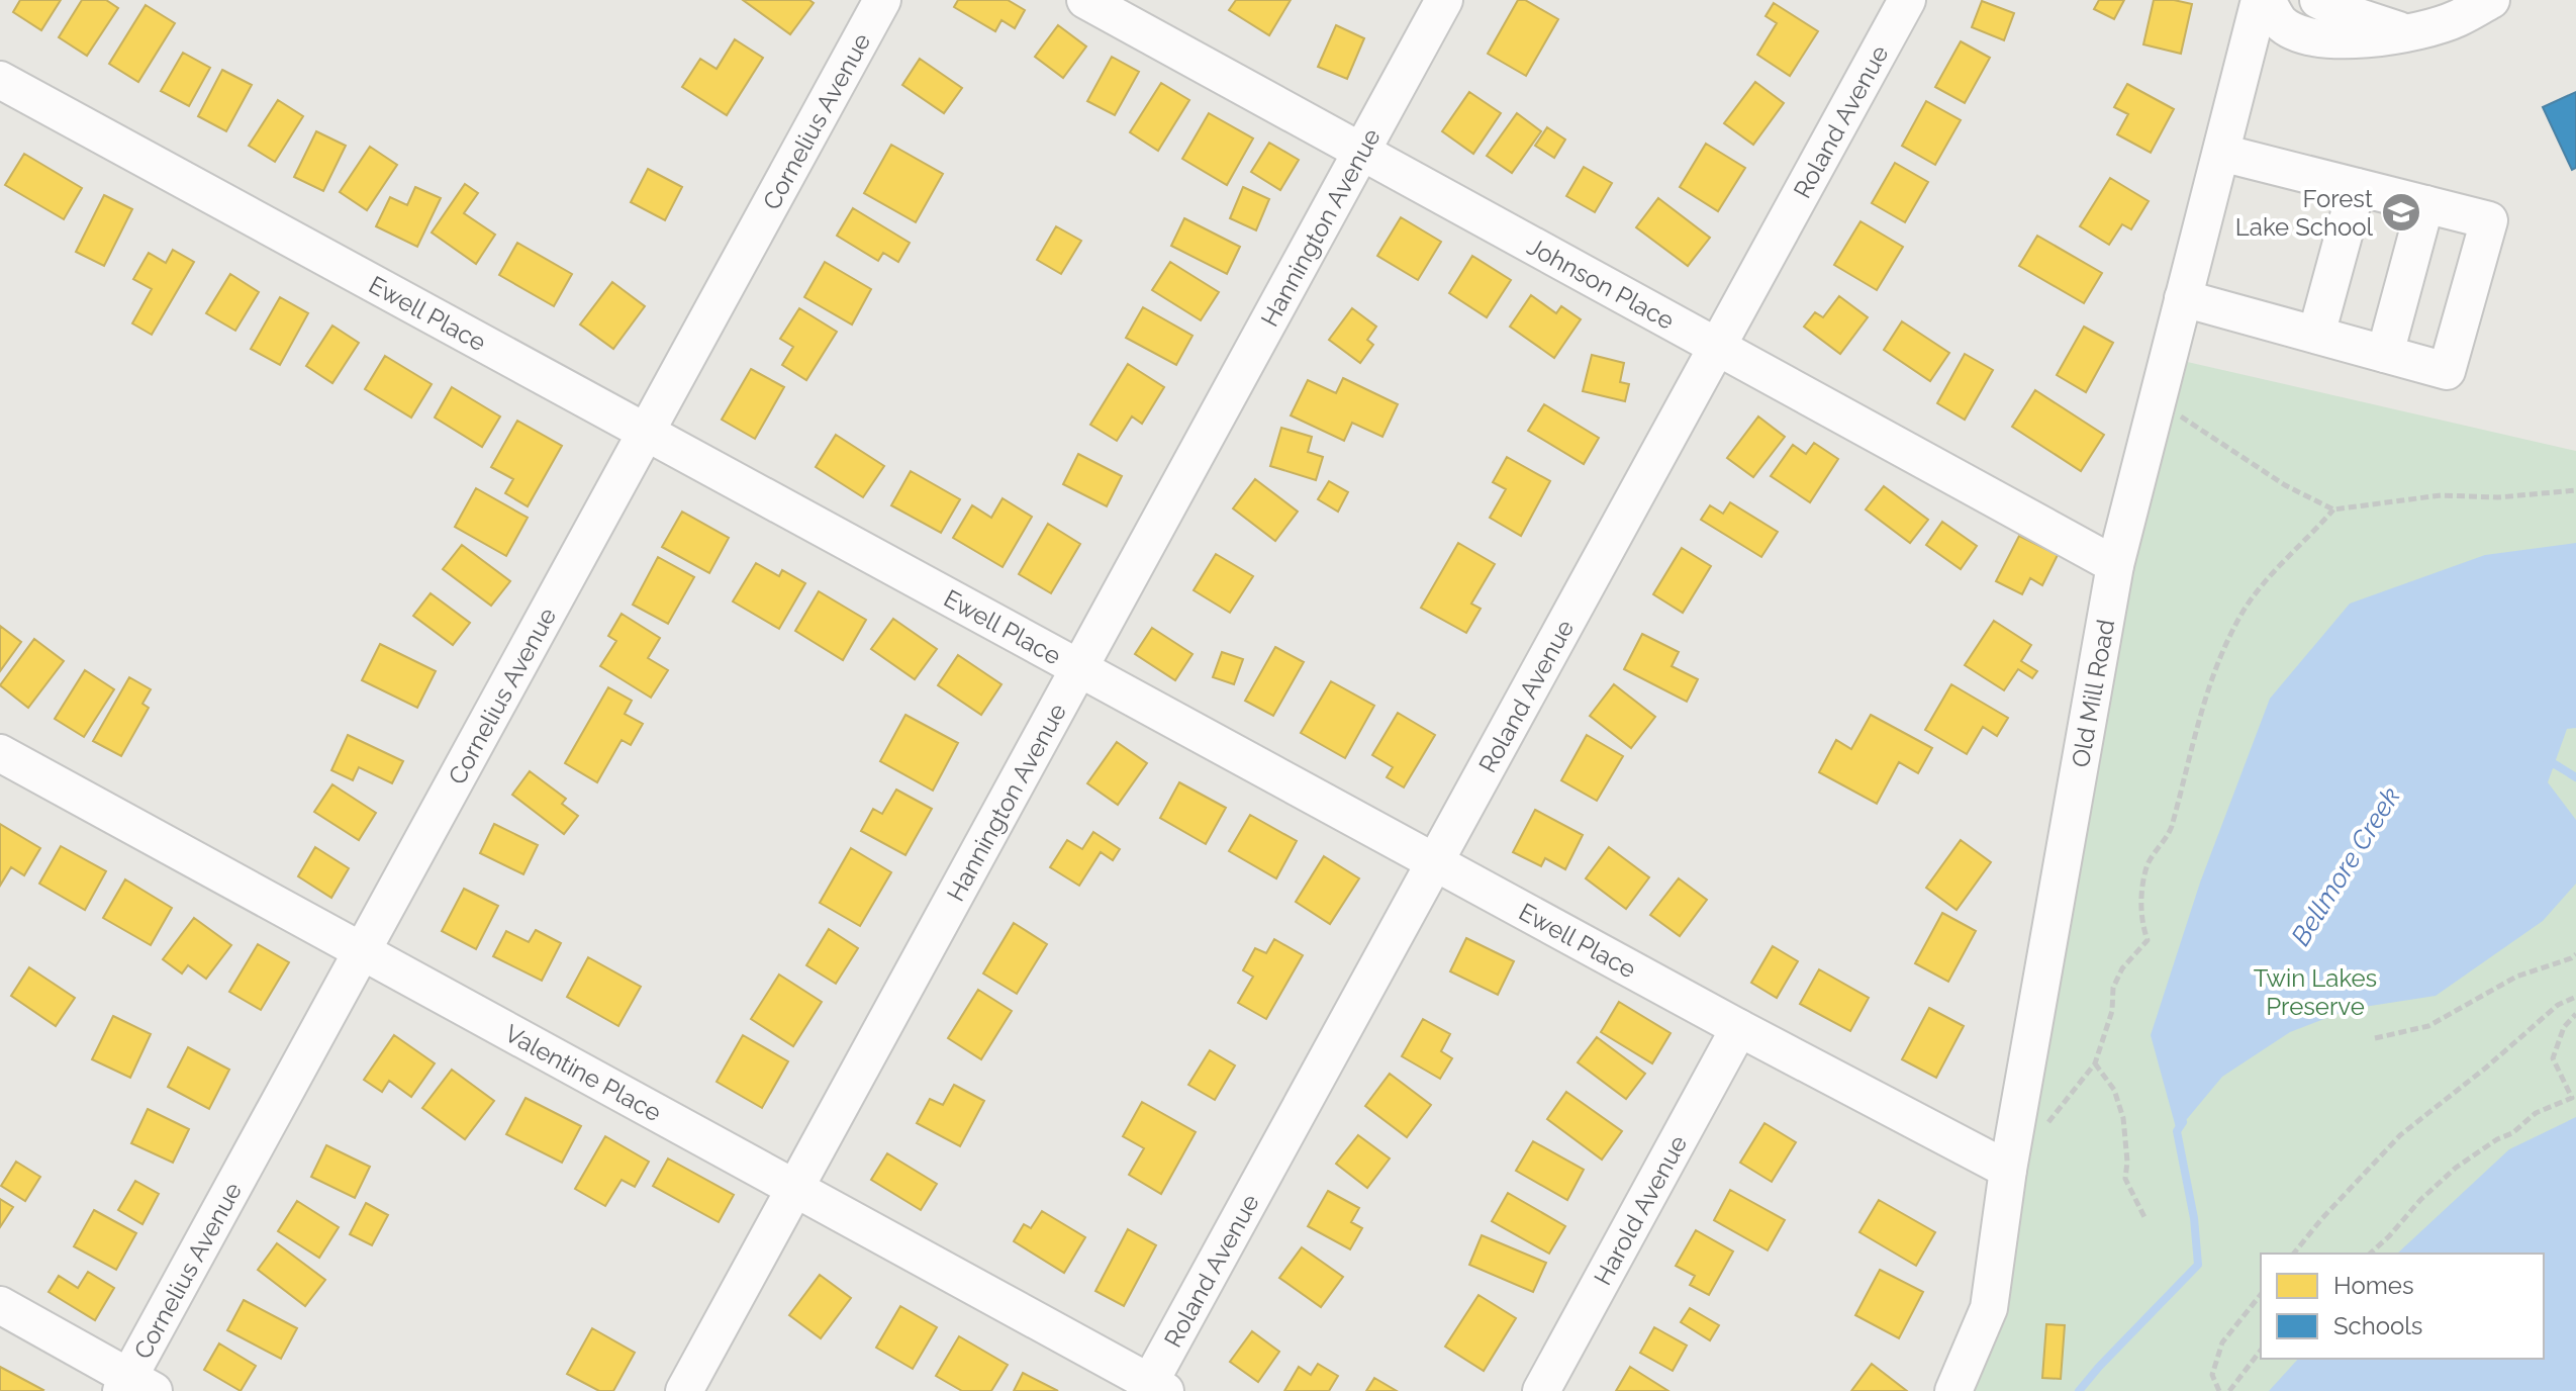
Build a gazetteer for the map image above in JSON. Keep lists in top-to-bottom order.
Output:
{
  "streets": {
    "street": [
      "Cornelius Avenue",
      "Roland Avenue",
      "Hannington Avenue",
      "Johnson Place",
      "Ewell Place",
      "Old Mill Road",
      "Valentine Place",
      "Harold Avenue"
    ]
  },
  "crossings": [
    ["Cornelius Avenue", "Ewell Place"],
    ["Cornelius Avenue", "Valentine Place"],
    ["Roland Avenue", "Johnson Place"],
    ["Roland Avenue", "Ewell Place"],
    ["Roland Avenue", "Valentine Place"],
    ["Hannington Avenue", "Johnson Place"],
    ["Hannington Avenue", "Ewell Place"],
    ["Hannington Avenue", "Valentine Place"],
    ["Johnson Place", "Old Mill Road"],
    ["Ewell Place", "Old Mill Road"],
    ["Ewell Place", "Harold Avenue"]
  ],
  "water": ["Bellmore Creek"],
  "parks": ["Twin Lakes Preserve"],
  "places": {
    "school or university": ["Forest Lake School"]
  },
  "legend": ["Homes", "Schools"]
}
